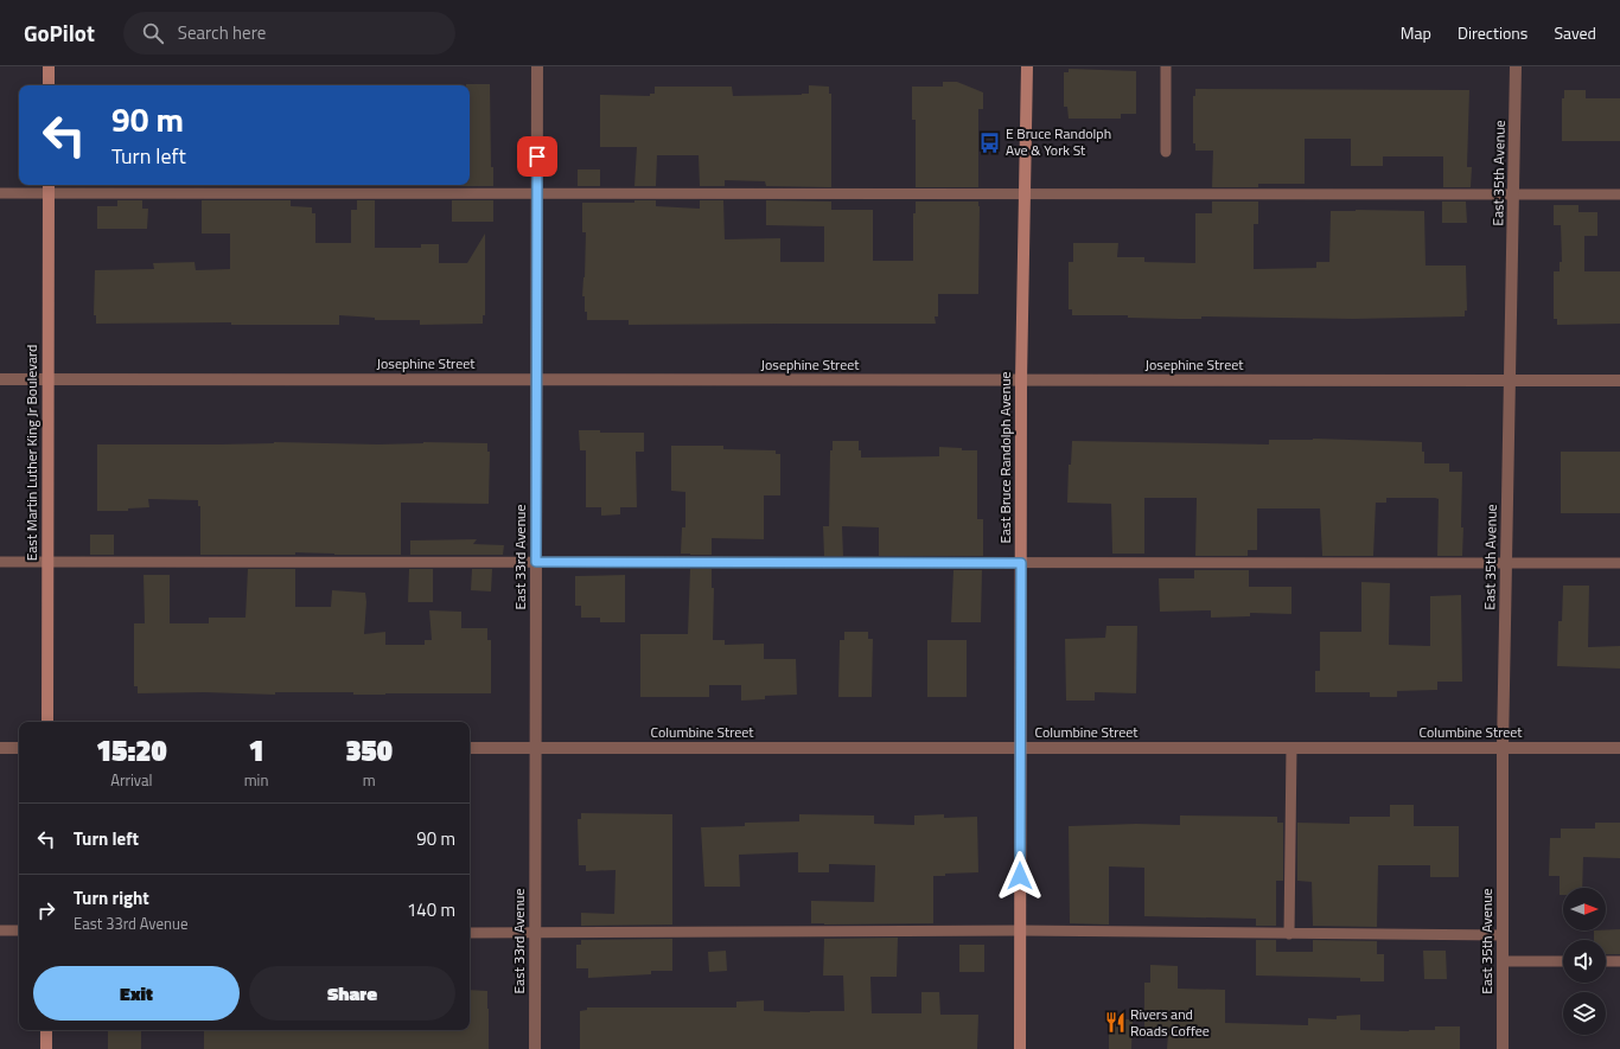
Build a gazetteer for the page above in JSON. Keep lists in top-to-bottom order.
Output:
{
  "streets": {
    "street": [
      "East 35th Avenue",
      "Josephine Street",
      "East Martin Luther King Jr Boulevard",
      "East Bruce Randolph Avenue",
      "East 33rd Avenue",
      "Columbine Street"
    ]
  },
  "crossings": [
    ["East 35th Avenue", "Josephine Street"],
    ["East 35th Avenue", "Columbine Street"],
    ["Josephine Street", "East Martin Luther King Jr Boulevard"],
    ["Josephine Street", "East Bruce Randolph Avenue"],
    ["Josephine Street", "East 33rd Avenue"],
    ["East Bruce Randolph Avenue", "Columbine Street"],
    ["East 33rd Avenue", "Columbine Street"]
  ],
  "places": {
    "bus stop": ["E Bruce Randolph Ave & York St"],
    "restaurant": ["Rivers and Roads Coffee"]
  },
  "north": "right",
  "page": {
    "header": "GoPilot",
    "search": "Search here",
    "nav": ["Map", "Directions", "Saved"],
    "turn": ["90 m", "Turn left"],
    "eta": [
      "15:20",
      "Arrival",
      "1",
      "min",
      "350",
      "m"
    ],
    "list": [
      {
        "name": "Turn left",
        "value": "90 m"
      },
      {
        "name": "Turn right",
        "note": "East 33rd Avenue",
        "value": "140 m"
      }
    ],
    "buttons": ["Exit", "Share"]
  }
}
